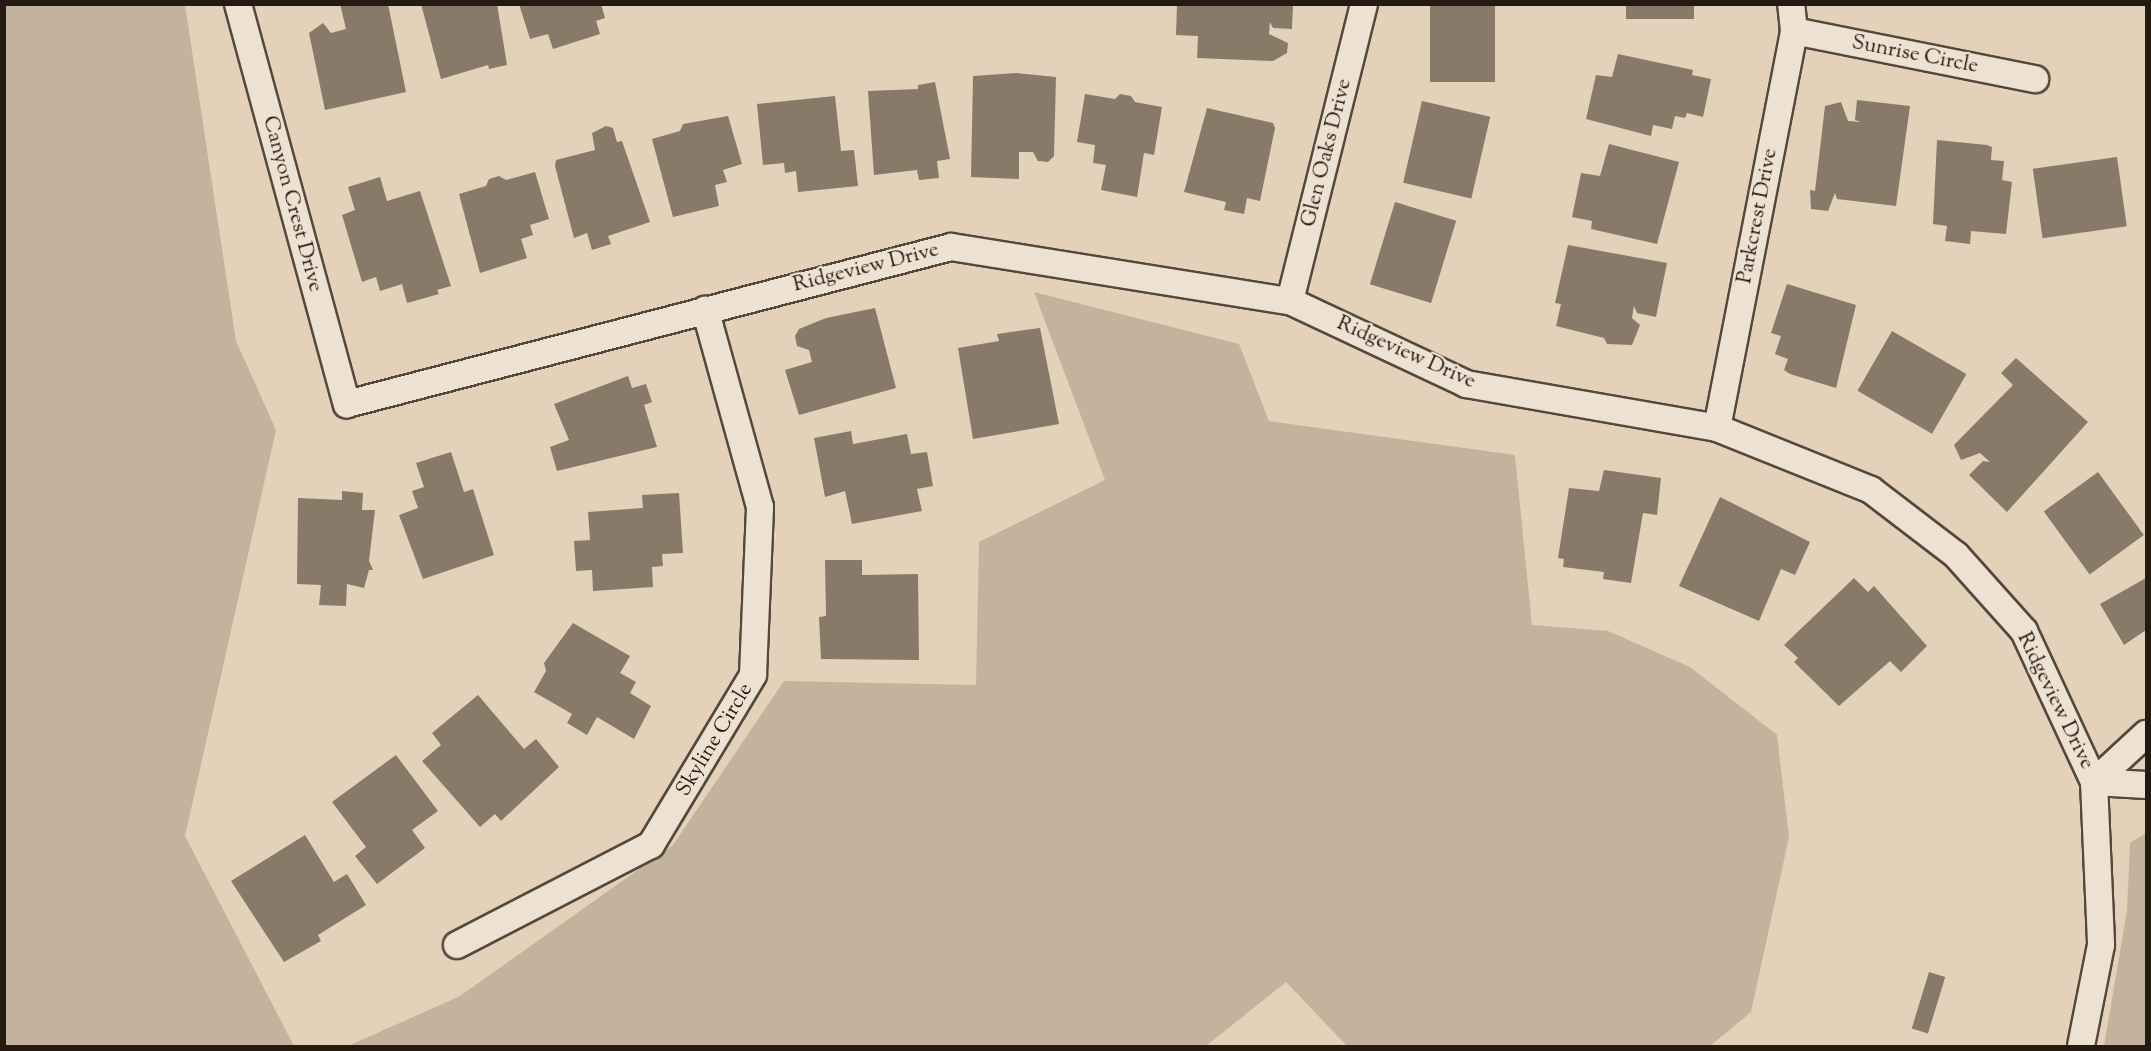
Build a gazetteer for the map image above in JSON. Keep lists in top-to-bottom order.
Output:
{
  "streets": {
    "street": [
      "Sunrise Circle",
      "Glen Oaks Drive",
      "Canyon Crest Drive",
      "Parkcrest Drive",
      "Ridgeview Drive",
      "Skyline Circle"
    ]
  },
  "crossings": [
    ["Sunrise Circle", "Parkcrest Drive"],
    ["Glen Oaks Drive", "Ridgeview Drive"],
    ["Canyon Crest Drive", "Ridgeview Drive"],
    ["Parkcrest Drive", "Ridgeview Drive"],
    ["Ridgeview Drive", "Skyline Circle"]
  ]
}
